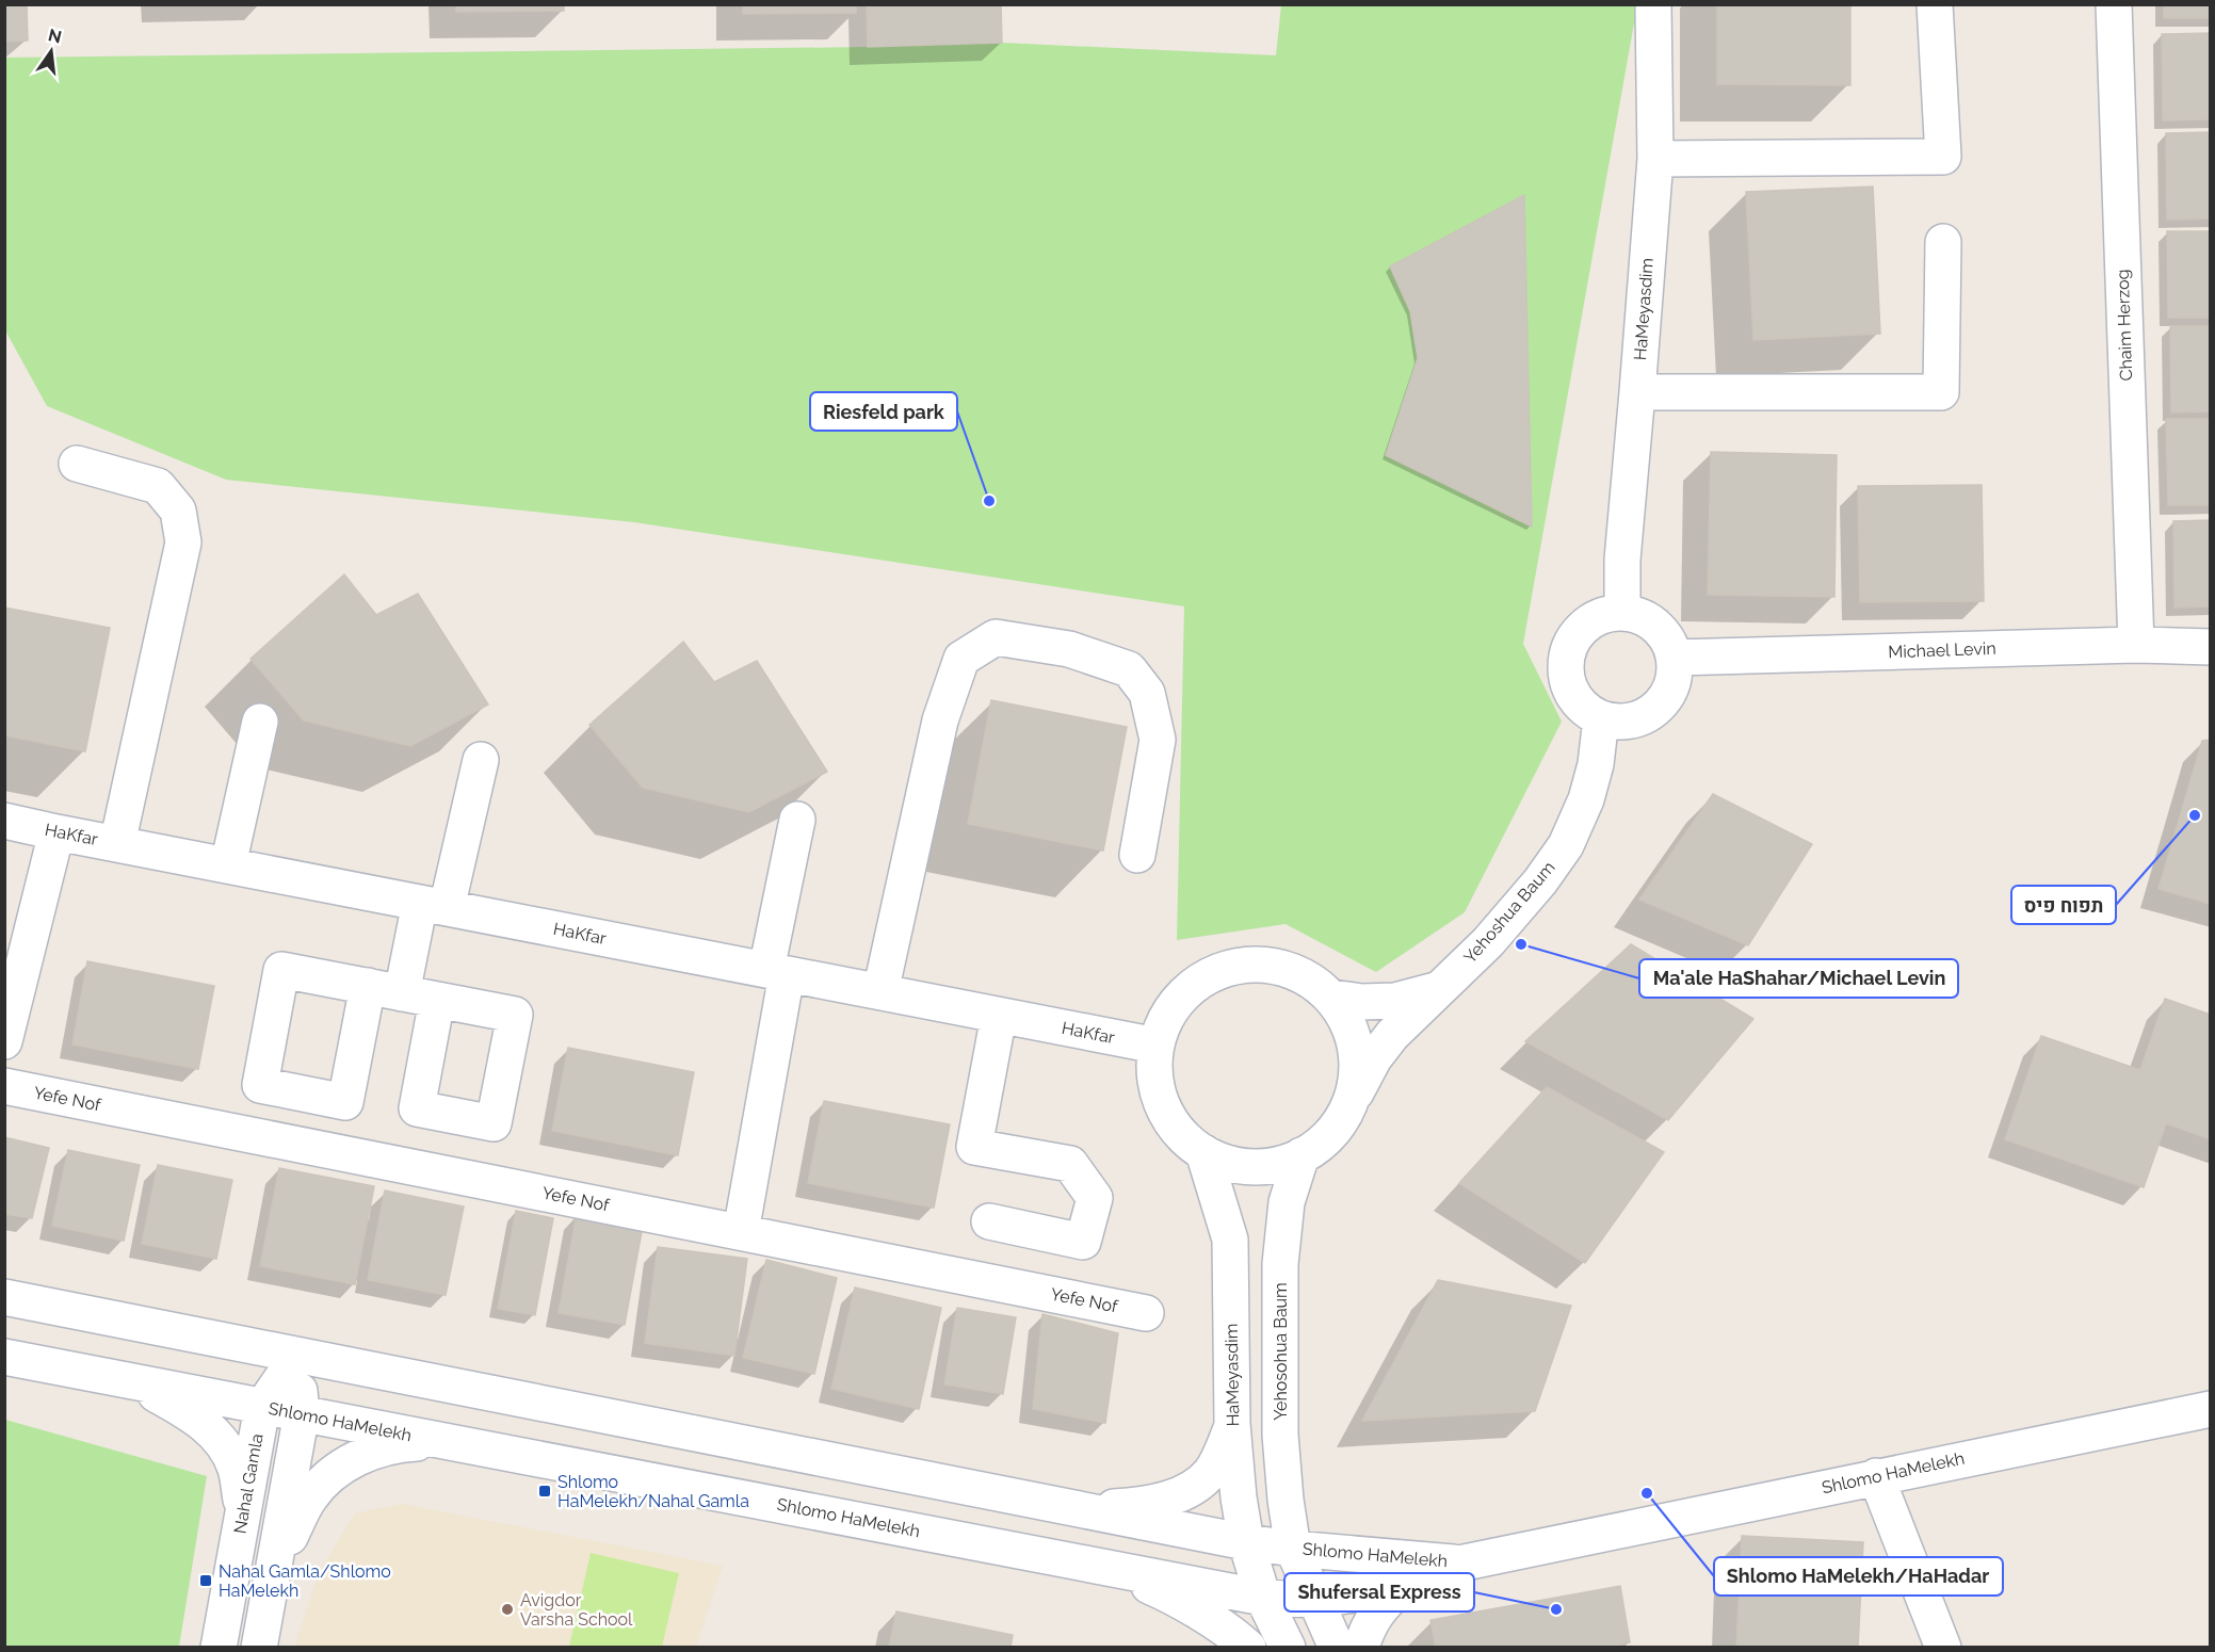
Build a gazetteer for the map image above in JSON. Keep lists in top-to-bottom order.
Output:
{
  "streets": {
    "street": [
      "HaMeyasdim",
      "Chaim Herzog",
      "Michael Levin",
      "HaKfar",
      "Yehoshua Baum",
      "Yefe Nof",
      "Yehosohua Baum",
      "Shlomo HaMelekh",
      "Nahal Gamla"
    ]
  },
  "crossings": [
    ["HaMeyasdim", "Michael Levin"],
    ["HaMeyasdim", "HaKfar"],
    ["HaMeyasdim", "Yehoshua Baum"],
    ["HaMeyasdim", "Yehosohua Baum"],
    ["HaMeyasdim", "Shlomo HaMelekh"],
    ["Chaim Herzog", "Michael Levin"],
    ["Michael Levin", "Yehoshua Baum"],
    ["HaKfar", "Yehosohua Baum"],
    ["Yehosohua Baum", "Shlomo HaMelekh"],
    ["Shlomo HaMelekh", "Nahal Gamla"]
  ],
  "places": {
    "other": [
      "Riesfeld park",
      "תפוח פיס",
      "Ma'ale HaShahar/Michael Levin",
      "Shlomo HaMelekh/HaHadar",
      "Avigdor Varsha School",
      "Shufersal Express"
    ],
    "transit": ["Shlomo HaMelekh/Nahal Gamla", "Nahal Gamla/Shlomo HaMelekh"]
  },
  "north": "top"
}
